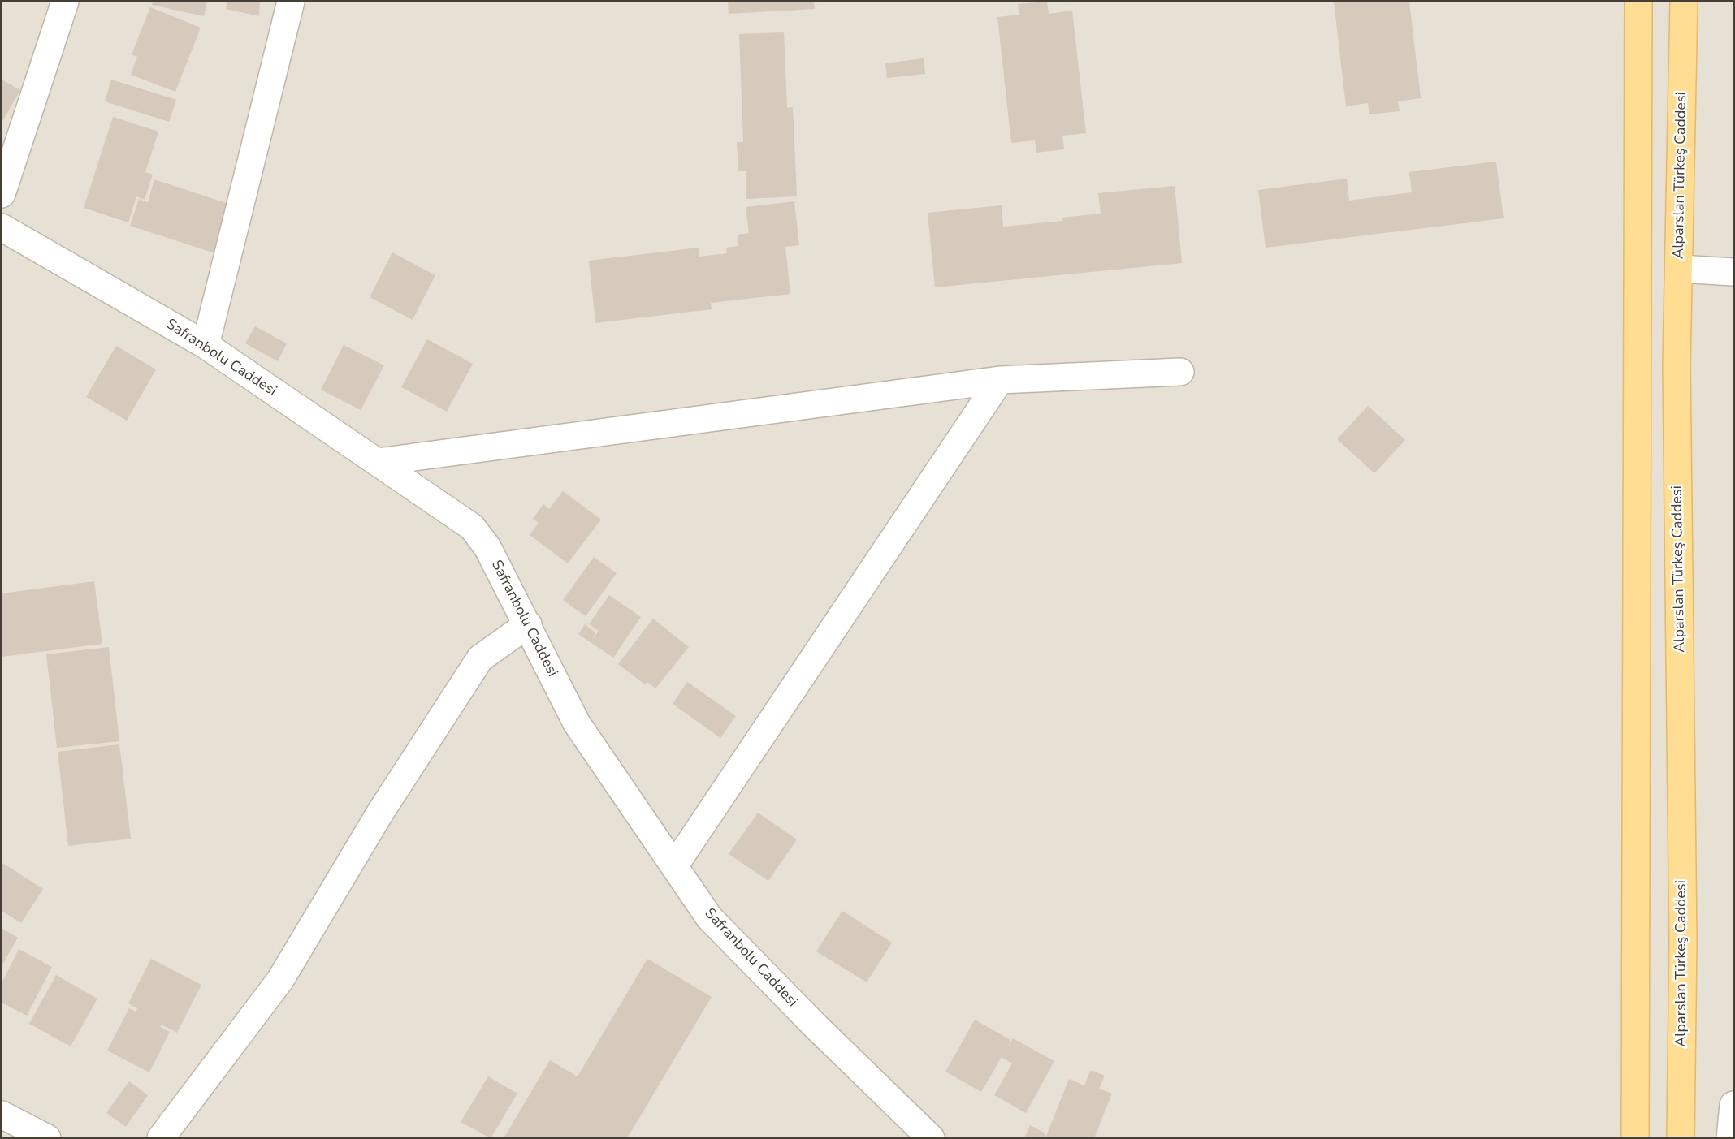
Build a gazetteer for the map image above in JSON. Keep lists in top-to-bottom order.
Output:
{
  "streets": {
    "main road": ["Alparslan Türkeş Caddesi"],
    "street": ["Safranbolu Caddesi"]
  }
}
